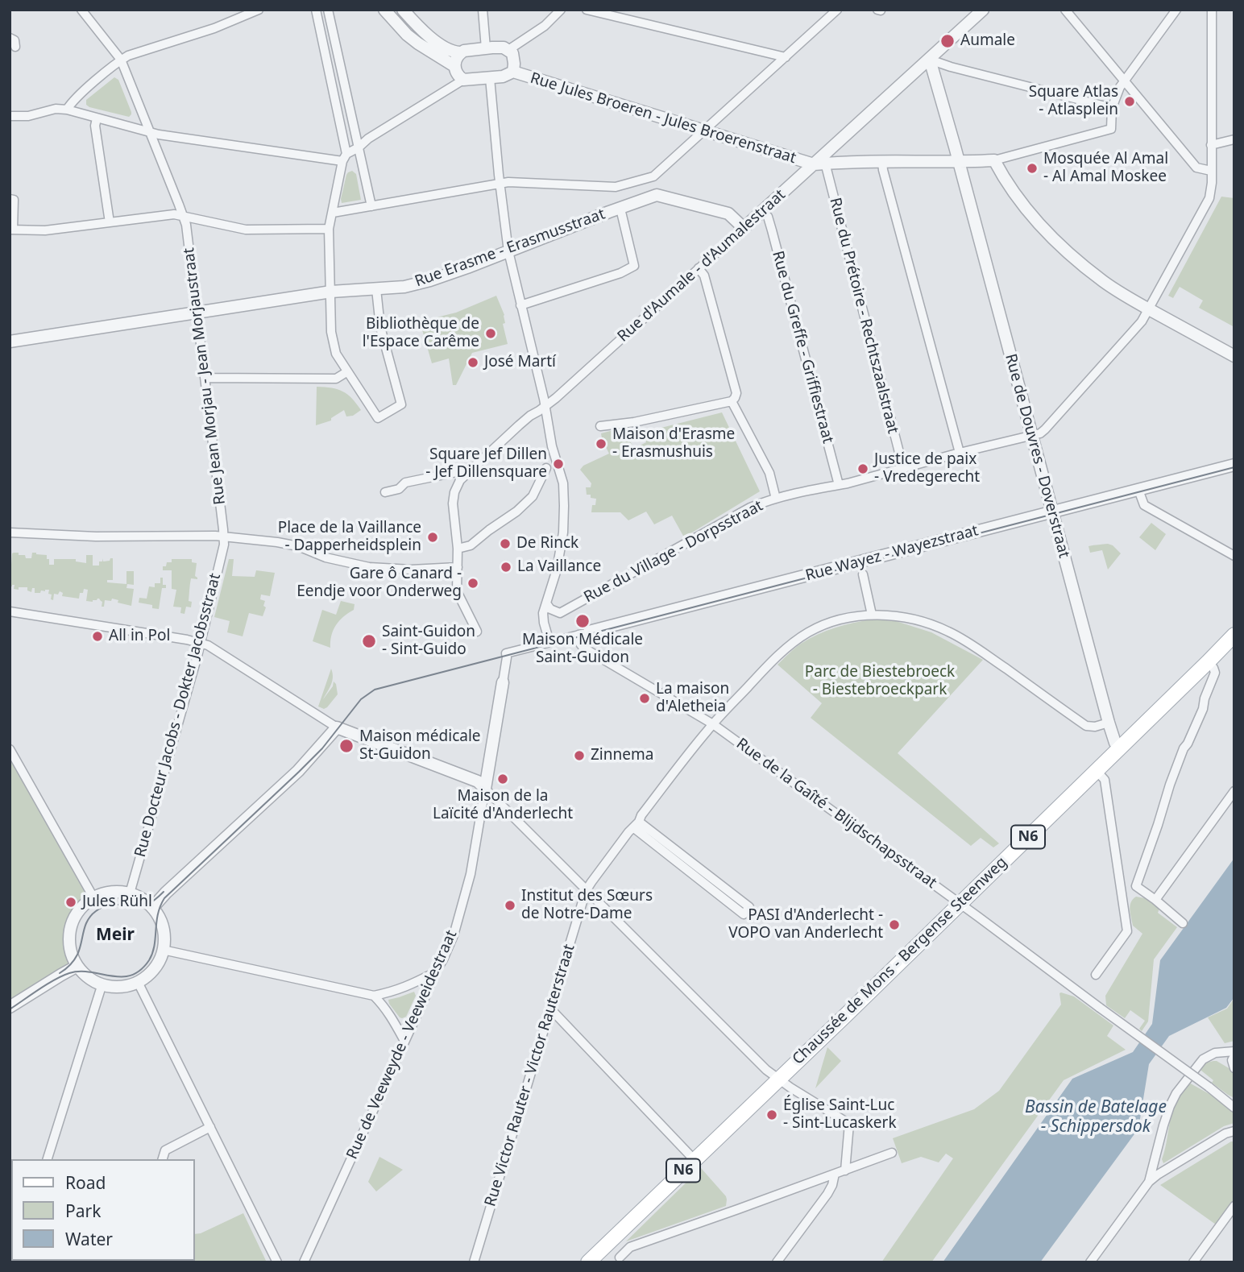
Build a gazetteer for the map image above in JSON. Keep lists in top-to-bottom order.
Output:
{
  "streets": {
    "main road": ["N6", "Chaussée de Mons - Bergense Steenweg"],
    "street": [
      "Rue Jules Broeren - Jules Broerenstraat",
      "Rue Erasme - Erasmusstraat",
      "Rue d'Aumale - d'Aumalestraat",
      "Rue du Prétoire - Rechtszaalstraat",
      "Rue du Greffe - Griffiestraat",
      "Rue Jean Morjau - Jean Morjaustraat",
      "Rue de Douvres - Doverstraat",
      "Rue du Village - Dorpsstraat",
      "Rue Wayez - Wayezstraat",
      "Rue Docteur Jacobs - Dokter Jacobsstraat",
      "Rue de la Gaîté - Blijdschapsstraat",
      "Rue de Veeweyde - Veeweidestraat",
      "Rue Victor Rauter - Victor Rauterstraat"
    ]
  },
  "crossings": [
    ["Rue Jules Broeren - Jules Broerenstraat", "Rue d'Aumale - d'Aumalestraat"],
    ["Rue Jules Broeren - Jules Broerenstraat", "Rue du Prétoire - Rechtszaalstraat"],
    ["Rue Jules Broeren - Jules Broerenstraat", "Rue de Douvres - Doverstraat"],
    ["Rue Erasme - Erasmusstraat", "Rue d'Aumale - d'Aumalestraat"],
    ["Rue Erasme - Erasmusstraat", "Rue Jean Morjau - Jean Morjaustraat"],
    ["Rue d'Aumale - d'Aumalestraat", "Rue du Prétoire - Rechtszaalstraat"],
    ["Rue d'Aumale - d'Aumalestraat", "Rue du Greffe - Griffiestraat"],
    ["Rue d'Aumale - d'Aumalestraat", "Rue de Douvres - Doverstraat"],
    ["Rue du Prétoire - Rechtszaalstraat", "Rue du Village - Dorpsstraat"],
    ["Rue du Greffe - Griffiestraat", "Rue du Village - Dorpsstraat"],
    ["Rue Jean Morjau - Jean Morjaustraat", "Rue Docteur Jacobs - Dokter Jacobsstraat"],
    ["Rue de Douvres - Doverstraat", "Rue du Village - Dorpsstraat"],
    ["Rue de Douvres - Doverstraat", "Rue Wayez - Wayezstraat"],
    ["Rue de Douvres - Doverstraat", "Chaussée de Mons - Bergense Steenweg"],
    ["Rue de Douvres - Doverstraat", "Rue Victor Rauter - Victor Rauterstraat"],
    ["Rue Wayez - Wayezstraat", "Rue de la Gaîté - Blijdschapsstraat"],
    ["Rue Wayez - Wayezstraat", "Rue de Veeweyde - Veeweidestraat"],
    ["Rue de la Gaîté - Blijdschapsstraat", "Chaussée de Mons - Bergense Steenweg"],
    ["Rue de la Gaîté - Blijdschapsstraat", "Rue Victor Rauter - Victor Rauterstraat"]
  ],
  "districts": ["Meir"],
  "water": ["Bassin de Batelage - Schippersdok"],
  "parks": ["Parc de Biestebroeck - Biestebroeckpark"],
  "places": [
    "Aumale",
    "Square Atlas - Atlasplein",
    "Mosquée Al Amal - Al Amal Moskee",
    "Bibliothèque de l'Espace Carême",
    "José Martí",
    "Maison d'Erasme - Erasmushuis",
    "Square Jef Dillen - Jef Dillensquare",
    "Justice de paix - Vredegerecht",
    "Place de la Vaillance - Dapperheidsplein",
    "De Rinck",
    "La Vaillance",
    "Gare ô Canard - Eendje voor Onderweg",
    "Maison Médicale Saint-Guidon",
    "All in Pol",
    "Saint-Guidon - Sint-Guido",
    "La maison d'Aletheia",
    "Maison médicale St-Guidon",
    "Zinnema",
    "Maison de la Laïcité d'Anderlecht",
    "Jules Rühl",
    "Institut des Sœurs de Notre-Dame",
    "PASI d'Anderlecht - VOPO van Anderlecht",
    "Église Saint-Luc - Sint-Lucaskerk"
  ],
  "legend": ["Road", "Park", "Water"]
}
